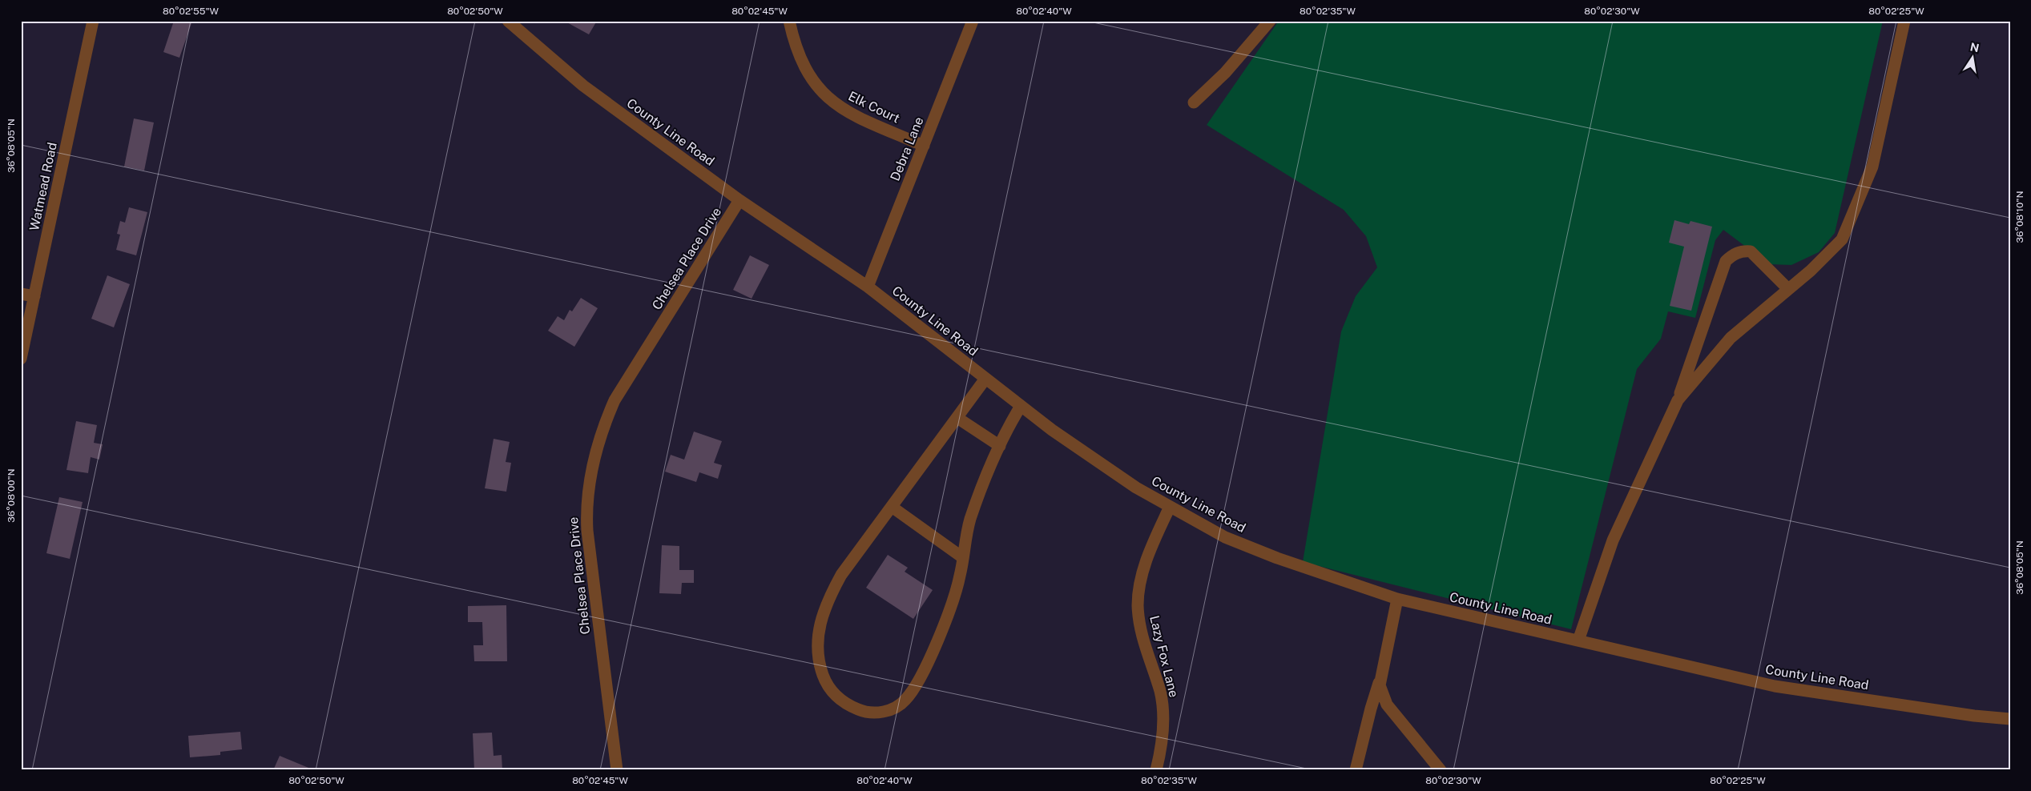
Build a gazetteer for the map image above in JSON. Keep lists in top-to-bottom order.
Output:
{
  "streets": {
    "street": [
      "Elk Court",
      "County Line Road",
      "Debra Lane",
      "Watmead Road",
      "Chelsea Place Drive",
      "Lazy Fox Lane"
    ]
  },
  "crossings": [
    ["Elk Court", "Debra Lane"],
    ["County Line Road", "Debra Lane"],
    ["County Line Road", "Chelsea Place Drive"],
    ["County Line Road", "Lazy Fox Lane"]
  ],
  "north": "top",
  "coordinates": [
    "80°02'55\"W",
    "80°02'50\"W",
    "80°02'45\"W",
    "80°02'40\"W",
    "80°02'35\"W",
    "80°02'30\"W",
    "80°02'25\"W",
    "36°08'05\"N",
    "36°08'10\"N",
    "36°08'00\"N"
  ]
}
